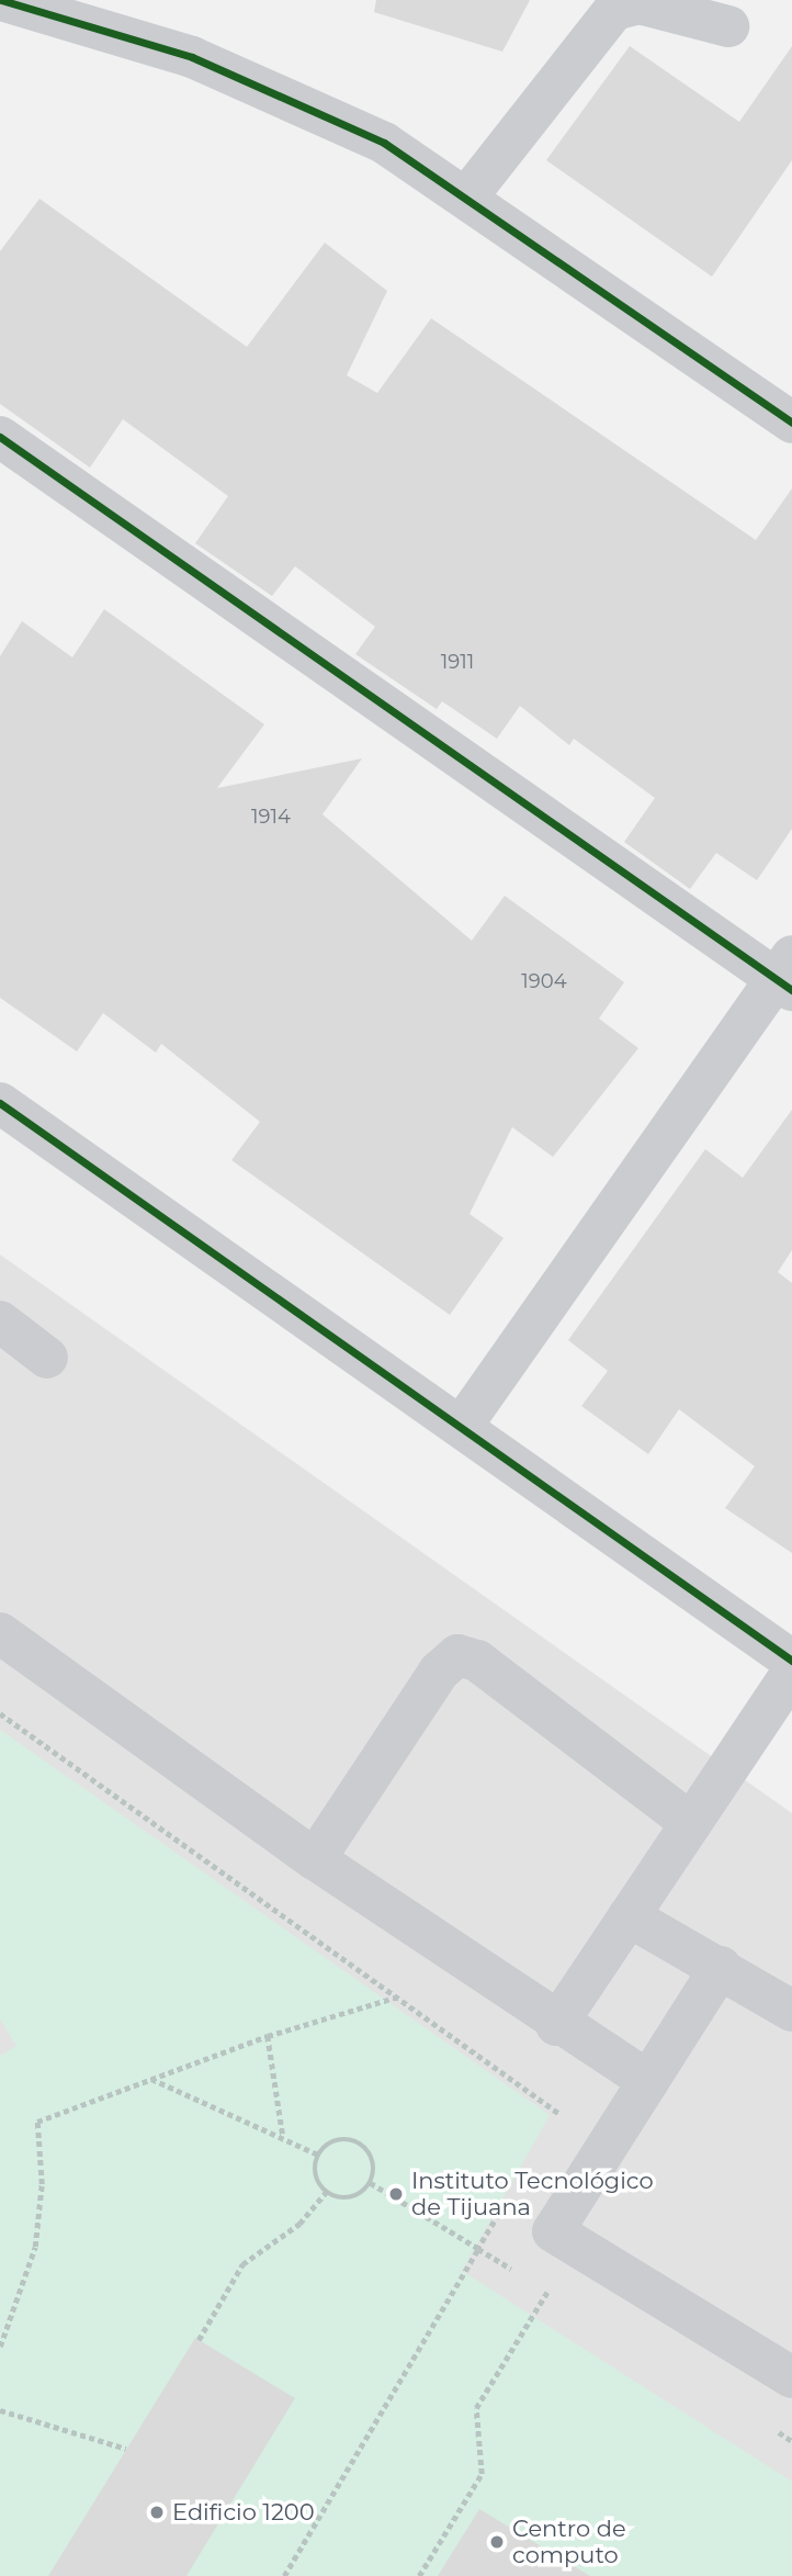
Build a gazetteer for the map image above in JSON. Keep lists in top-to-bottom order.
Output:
{
  "places": ["Instituto Tecnológico de Tijuana", "Edificio 1200", "Centro de computo"],
  "house_numbers": ["1911", "1914", "1904"]
}
